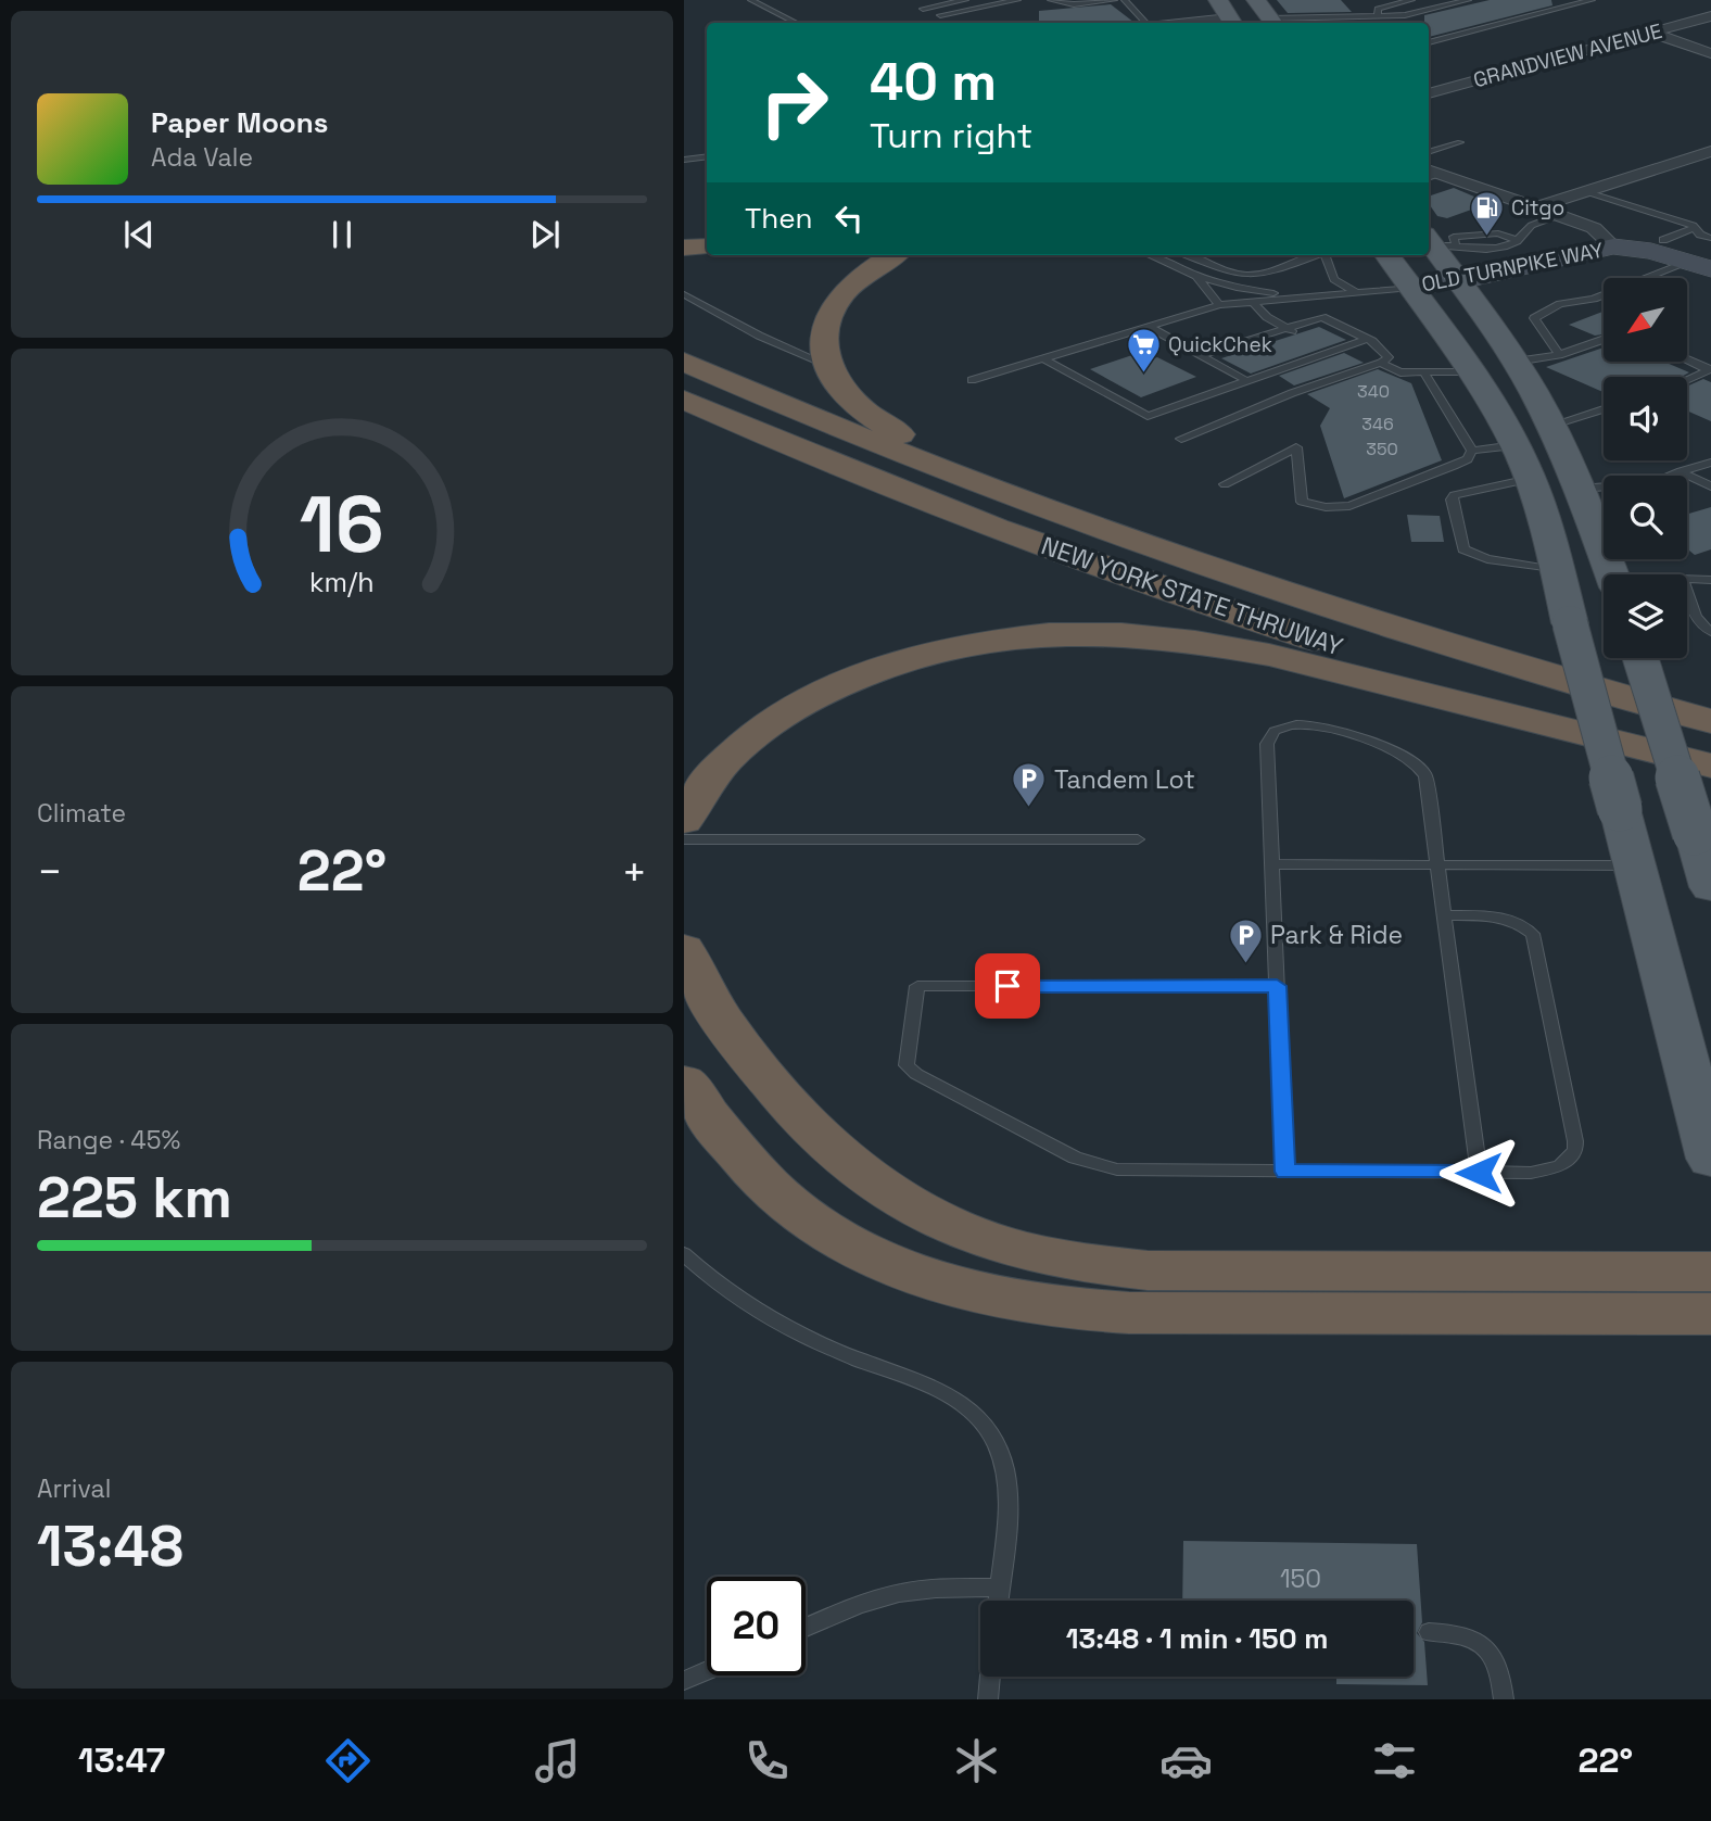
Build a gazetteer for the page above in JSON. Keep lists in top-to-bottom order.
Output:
{
  "streets": {
    "highway": ["NEW YORK STATE THRUWAY"],
    "street": ["GRANDVIEW AVENUE", "OLD TURNPIKE WAY"]
  },
  "places": {
    "fuel station": ["Citgo"],
    "supermarket": ["QuickChek"],
    "parking": ["Tandem Lot", "Park & Ride"]
  },
  "house_numbers": [
    "340",
    "346",
    "350",
    "150"
  ],
  "north": "bottom left",
  "page": {
    "turn": ["40 m", "Turn right"],
    "song": ["Paper Moons", "Ada Vale"],
    "then": "Then",
    "tile": [
      "Climate",
      ["Range · 45%", "225 km"],
      ["Arrival", "13:48"]
    ],
    "heat": ["−", "22°", "+"],
    "limit": "20",
    "trip": "13:48 · 1 min · 150 m",
    "tabs": ["13:47", "22°"],
    "gauge": ["16", "km/h"]
  }
}
